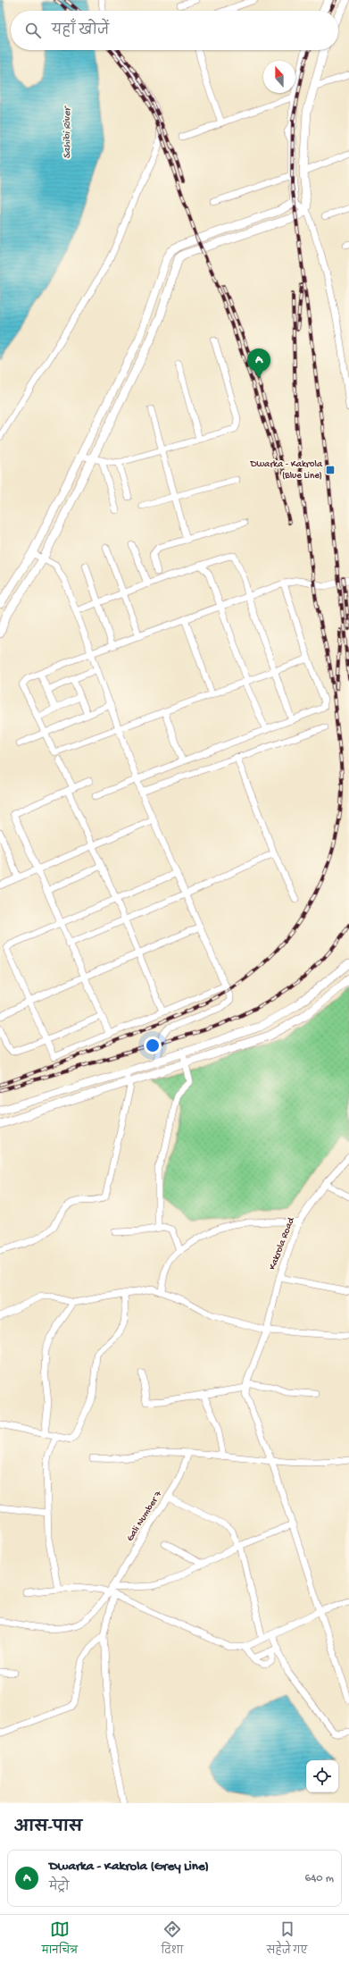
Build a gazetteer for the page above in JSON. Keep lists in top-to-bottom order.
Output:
{
  "streets": {
    "street": ["Kakrola Road", "Gali Number 7"]
  },
  "water": ["Sahibi River"],
  "places": {
    "transit": ["Dwarka - Kakrola (Blue Line)"]
  },
  "north": "top",
  "page": {
    "search": "यहाँ खोजें",
    "pins": "A",
    "heading": "आस-पास",
    "list": [
      {
        "mark": "A",
        "name": "Dwarka - Kakrola (Grey Line)",
        "note": "मेट्रो",
        "value": "640 m"
      }
    ],
    "nav": ["मानचित्र", "दिशा", "सहेजे गए"]
  }
}
